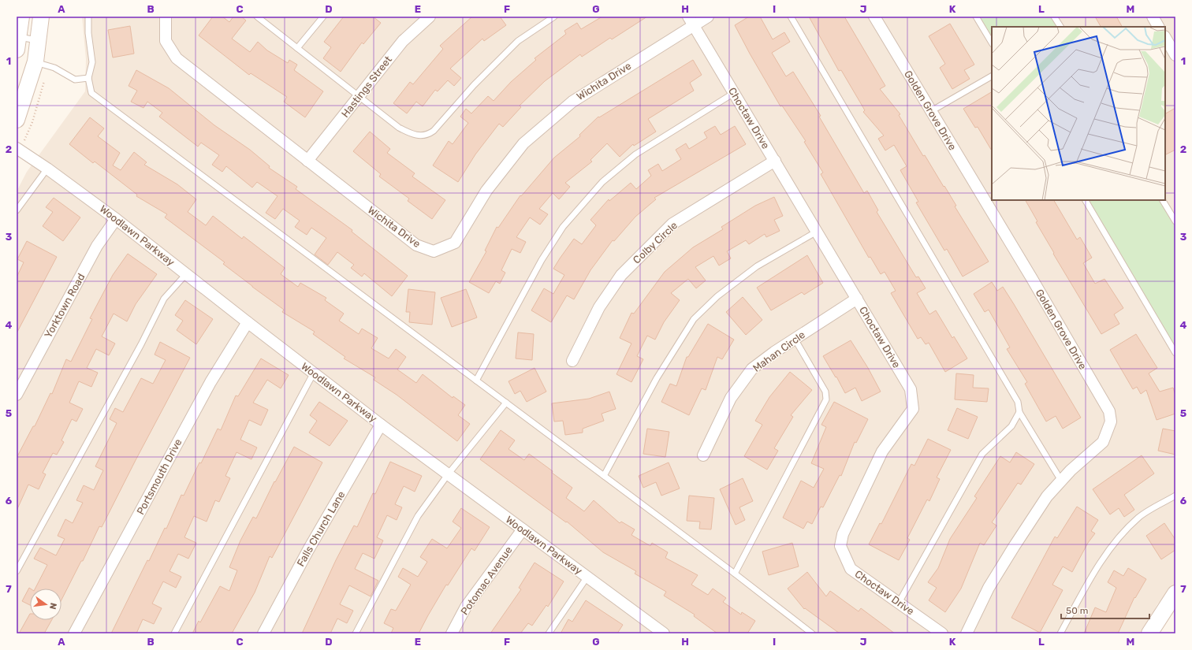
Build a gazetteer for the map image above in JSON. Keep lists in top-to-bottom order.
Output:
{
  "streets": {
    "street": [
      "Wichita Drive",
      "Hastings Street",
      "Golden Grove Drive",
      "Choctaw Drive",
      "Woodlawn Parkway",
      "Colby Circle",
      "Yorktown Road",
      "Mahan Circle",
      "Portsmouth Drive",
      "Falls Church Lane",
      "Potomac Avenue"
    ]
  },
  "crossings": [
    ["Wichita Drive", "Hastings Street"],
    ["Wichita Drive", "Choctaw Drive"],
    ["Choctaw Drive", "Colby Circle"],
    ["Choctaw Drive", "Mahan Circle"],
    ["Woodlawn Parkway", "Yorktown Road"],
    ["Woodlawn Parkway", "Portsmouth Drive"],
    ["Woodlawn Parkway", "Falls Church Lane"],
    ["Woodlawn Parkway", "Potomac Avenue"]
  ],
  "scale_bar": "50 m",
  "north": "right",
  "grid": {
    "columns": [
      "A",
      "B",
      "C",
      "D",
      "E",
      "F",
      "G",
      "H",
      "I",
      "J",
      "K",
      "L",
      "M"
    ],
    "rows": [
      "1",
      "2",
      "3",
      "4",
      "5",
      "6",
      "7"
    ]
  }
}
